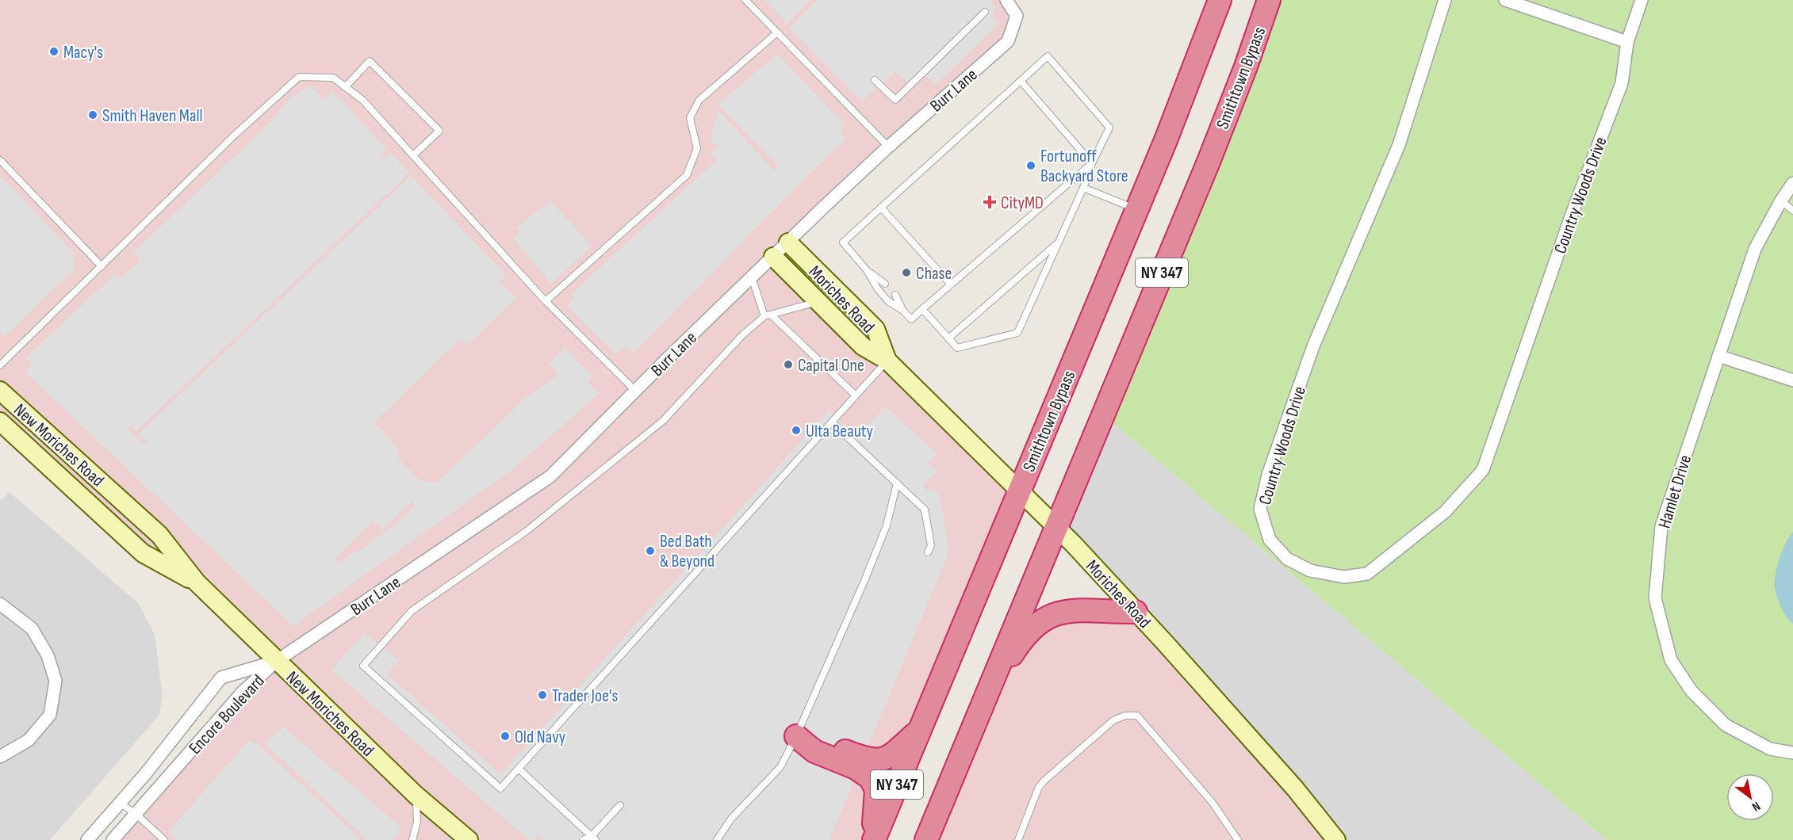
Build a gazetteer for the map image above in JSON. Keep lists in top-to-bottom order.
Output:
{
  "streets": {
    "highway": ["Smithtown Bypass", "NY 347"],
    "main road": ["Moriches Road", "New Moriches Road"],
    "street": [
      "Burr Lane",
      "Country Woods Drive",
      "Hamlet Drive",
      "Encore Boulevard"
    ]
  },
  "crossings": [
    ["Smithtown Bypass", "Moriches Road"],
    ["Burr Lane", "Moriches Road"],
    ["Burr Lane", "New Moriches Road"],
    ["Burr Lane", "Encore Boulevard"],
    ["New Moriches Road", "Encore Boulevard"]
  ],
  "places": {
    "other": [
      "Macy's",
      "Smith Haven Mall",
      "Fortunoff Backyard Store",
      "Chase",
      "Capital One",
      "Ulta Beauty",
      "Bed Bath & Beyond",
      "Trader Joe's",
      "Old Navy"
    ],
    "health": ["CityMD"]
  },
  "north": "bottom right"
}
